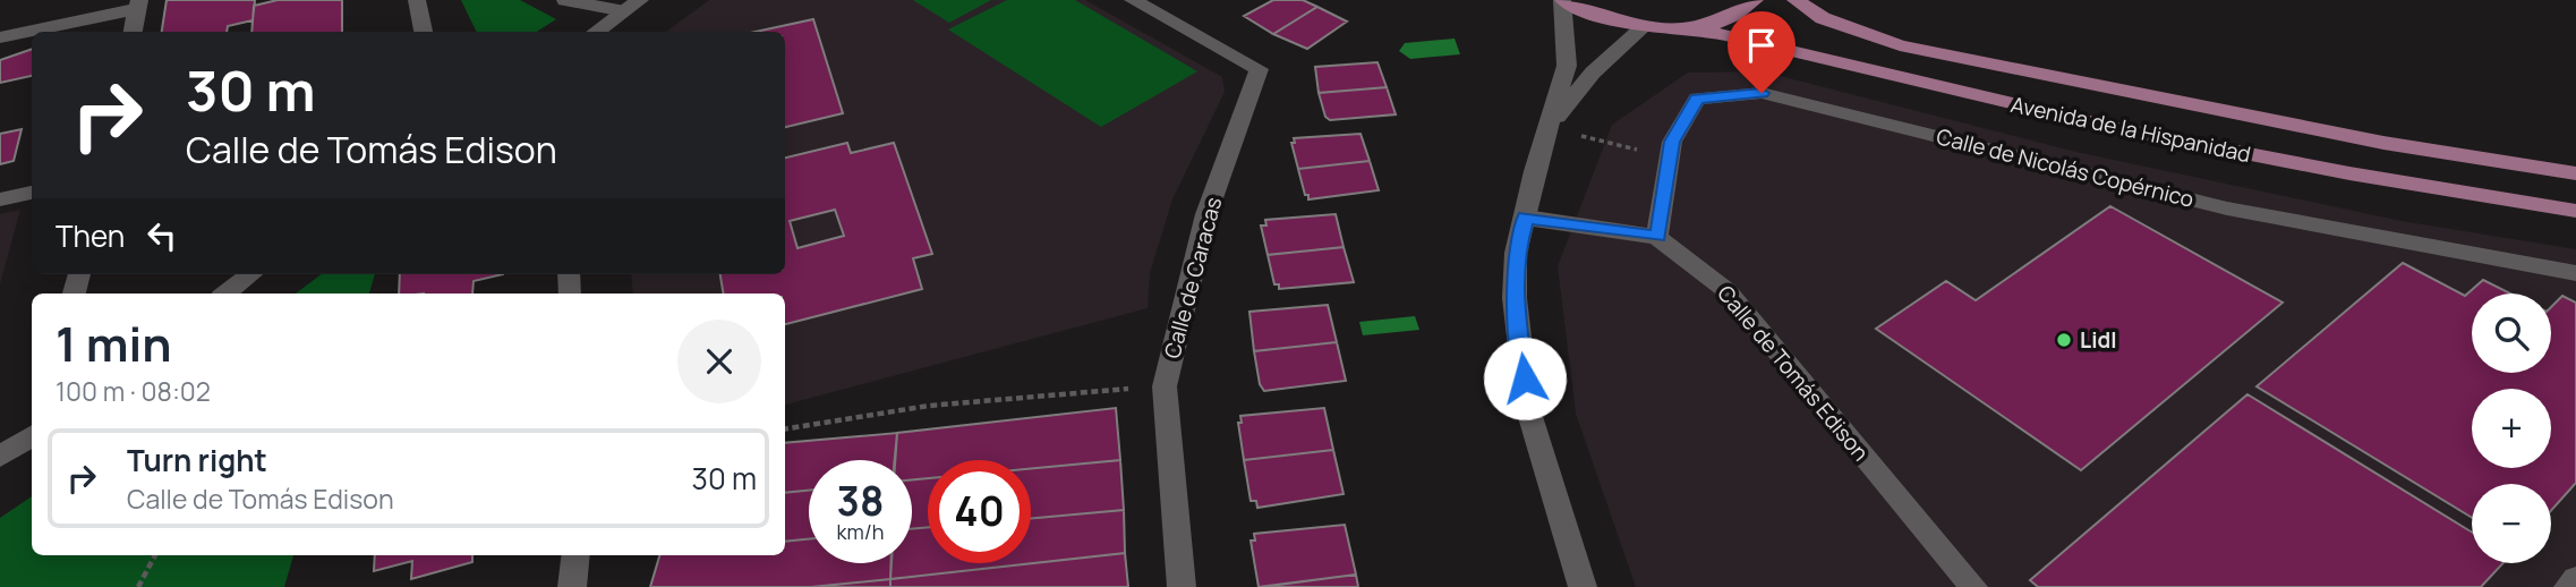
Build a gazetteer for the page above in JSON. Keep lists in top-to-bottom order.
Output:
{
  "streets": {
    "main road": ["Avenida de la Hispanidad"],
    "street": ["Calle de Nicolás Copérnico", "Calle de Caracas", "Calle de Tomás Edison"]
  },
  "crossings": [
    ["Calle de Nicolás Copérnico", "Calle de Tomás Edison"]
  ],
  "places": ["Lidl"],
  "page": {
    "turn": ["30 m", "Calle de Tomás Edison"],
    "then": "Then",
    "map_buttons": ["+", "−"],
    "heading": ["1 min", "100 m · 08:02"],
    "list": [
      {
        "name": "Turn right",
        "note": "Calle de Tomás Edison",
        "value": "30 m"
      }
    ],
    "speed": "38 km/h",
    "limit": "40"
  }
}
